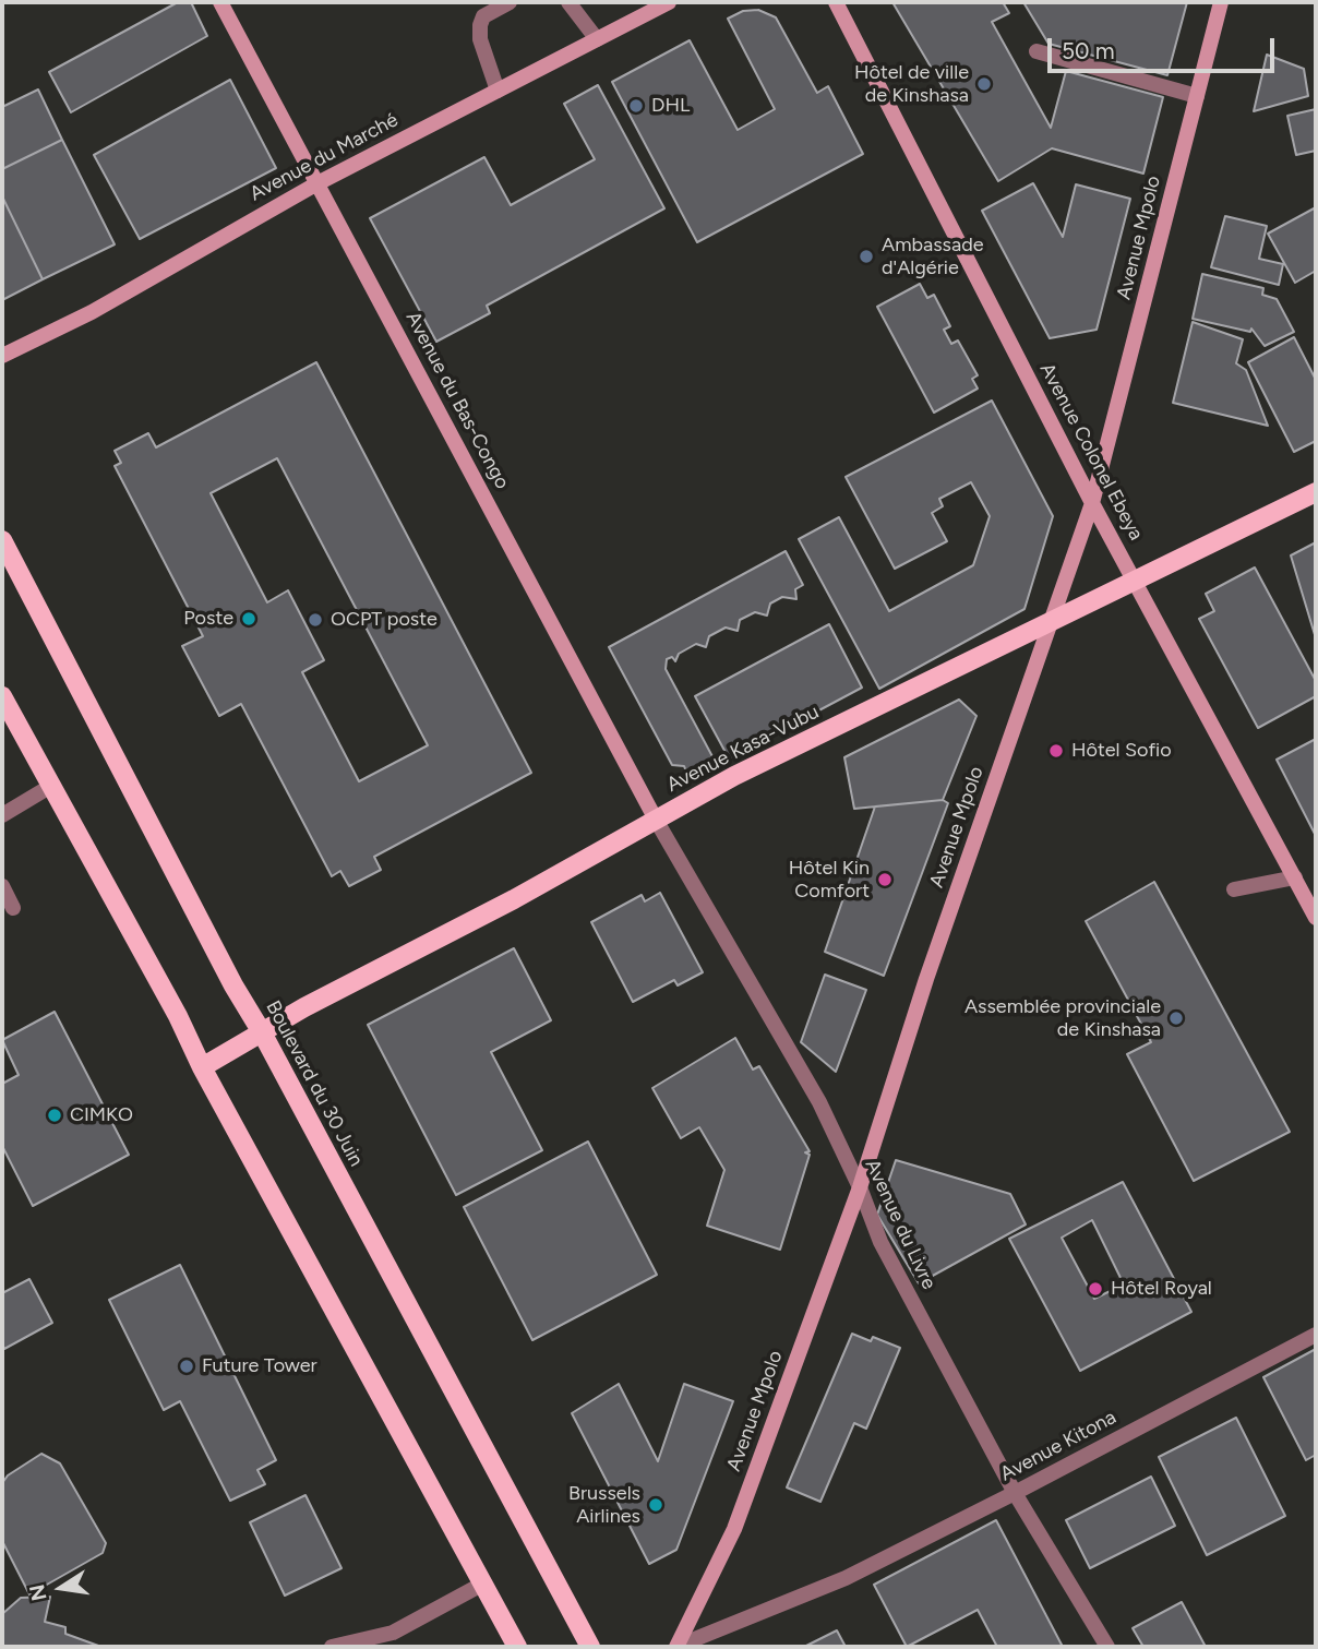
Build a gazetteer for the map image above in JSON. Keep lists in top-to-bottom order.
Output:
{
  "streets": {
    "main road": ["Avenue Kasa-Vubu", "Boulevard du 30 Juin"],
    "street": [
      "Avenue du Marché",
      "Avenue Mpolo",
      "Avenue du Bas-Congo",
      "Avenue Colonel Ebeya",
      "Avenue du Livre",
      "Avenue Kitona"
    ]
  },
  "crossings": [
    ["Avenue du Marché", "Avenue du Bas-Congo"],
    ["Avenue Mpolo", "Avenue Colonel Ebeya"],
    ["Avenue Mpolo", "Avenue Kasa-Vubu"],
    ["Avenue Mpolo", "Avenue du Livre"],
    ["Avenue Mpolo", "Avenue Kitona"],
    ["Avenue du Bas-Congo", "Avenue Kasa-Vubu"],
    ["Avenue du Bas-Congo", "Avenue du Livre"],
    ["Avenue Colonel Ebeya", "Avenue Kasa-Vubu"],
    ["Avenue Kasa-Vubu", "Boulevard du 30 Juin"],
    ["Avenue Kasa-Vubu", "Avenue du Livre"],
    ["Avenue du Livre", "Avenue Kitona"]
  ],
  "places": [
    "Hôtel de ville de Kinshasa",
    "DHL",
    "Ambassade d'Algérie",
    "Poste",
    "OCPT poste",
    "Hôtel Sofio",
    "Hôtel Kin Comfort",
    "Assemblée provinciale de Kinshasa",
    "CIMKO",
    "Hôtel Royal",
    "Future Tower",
    "Brussels Airlines"
  ],
  "scale_bar": "50 m",
  "north": "left"
}
